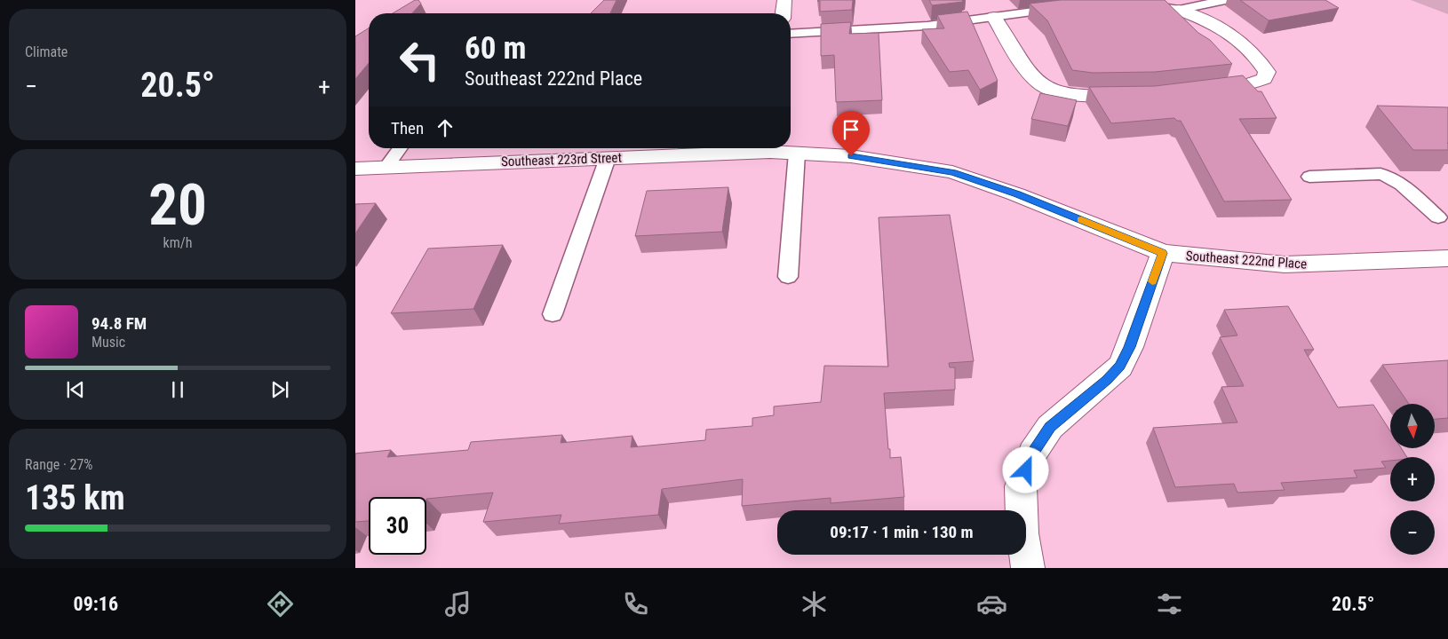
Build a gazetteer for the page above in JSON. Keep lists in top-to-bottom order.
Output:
{
  "streets": {
    "street": ["Southeast 223rd Street", "Southeast 222nd Place"]
  },
  "crossings": [
    ["Southeast 223rd Street", "Southeast 222nd Place"]
  ],
  "north": "bottom",
  "page": {
    "tile": [
      "Climate",
      ["20", "km/h"],
      ["Range · 27%", "135 km"]
    ],
    "turn": ["60 m", "Southeast 222nd Place"],
    "heat": ["−", "20.5°", "+"],
    "then": "Then",
    "song": ["94.8 FM", "Music"],
    "map_buttons": ["+", "−"],
    "limit": "30",
    "trip": "09:17 · 1 min · 130 m",
    "tabs": ["09:16", "20.5°"]
  }
}
